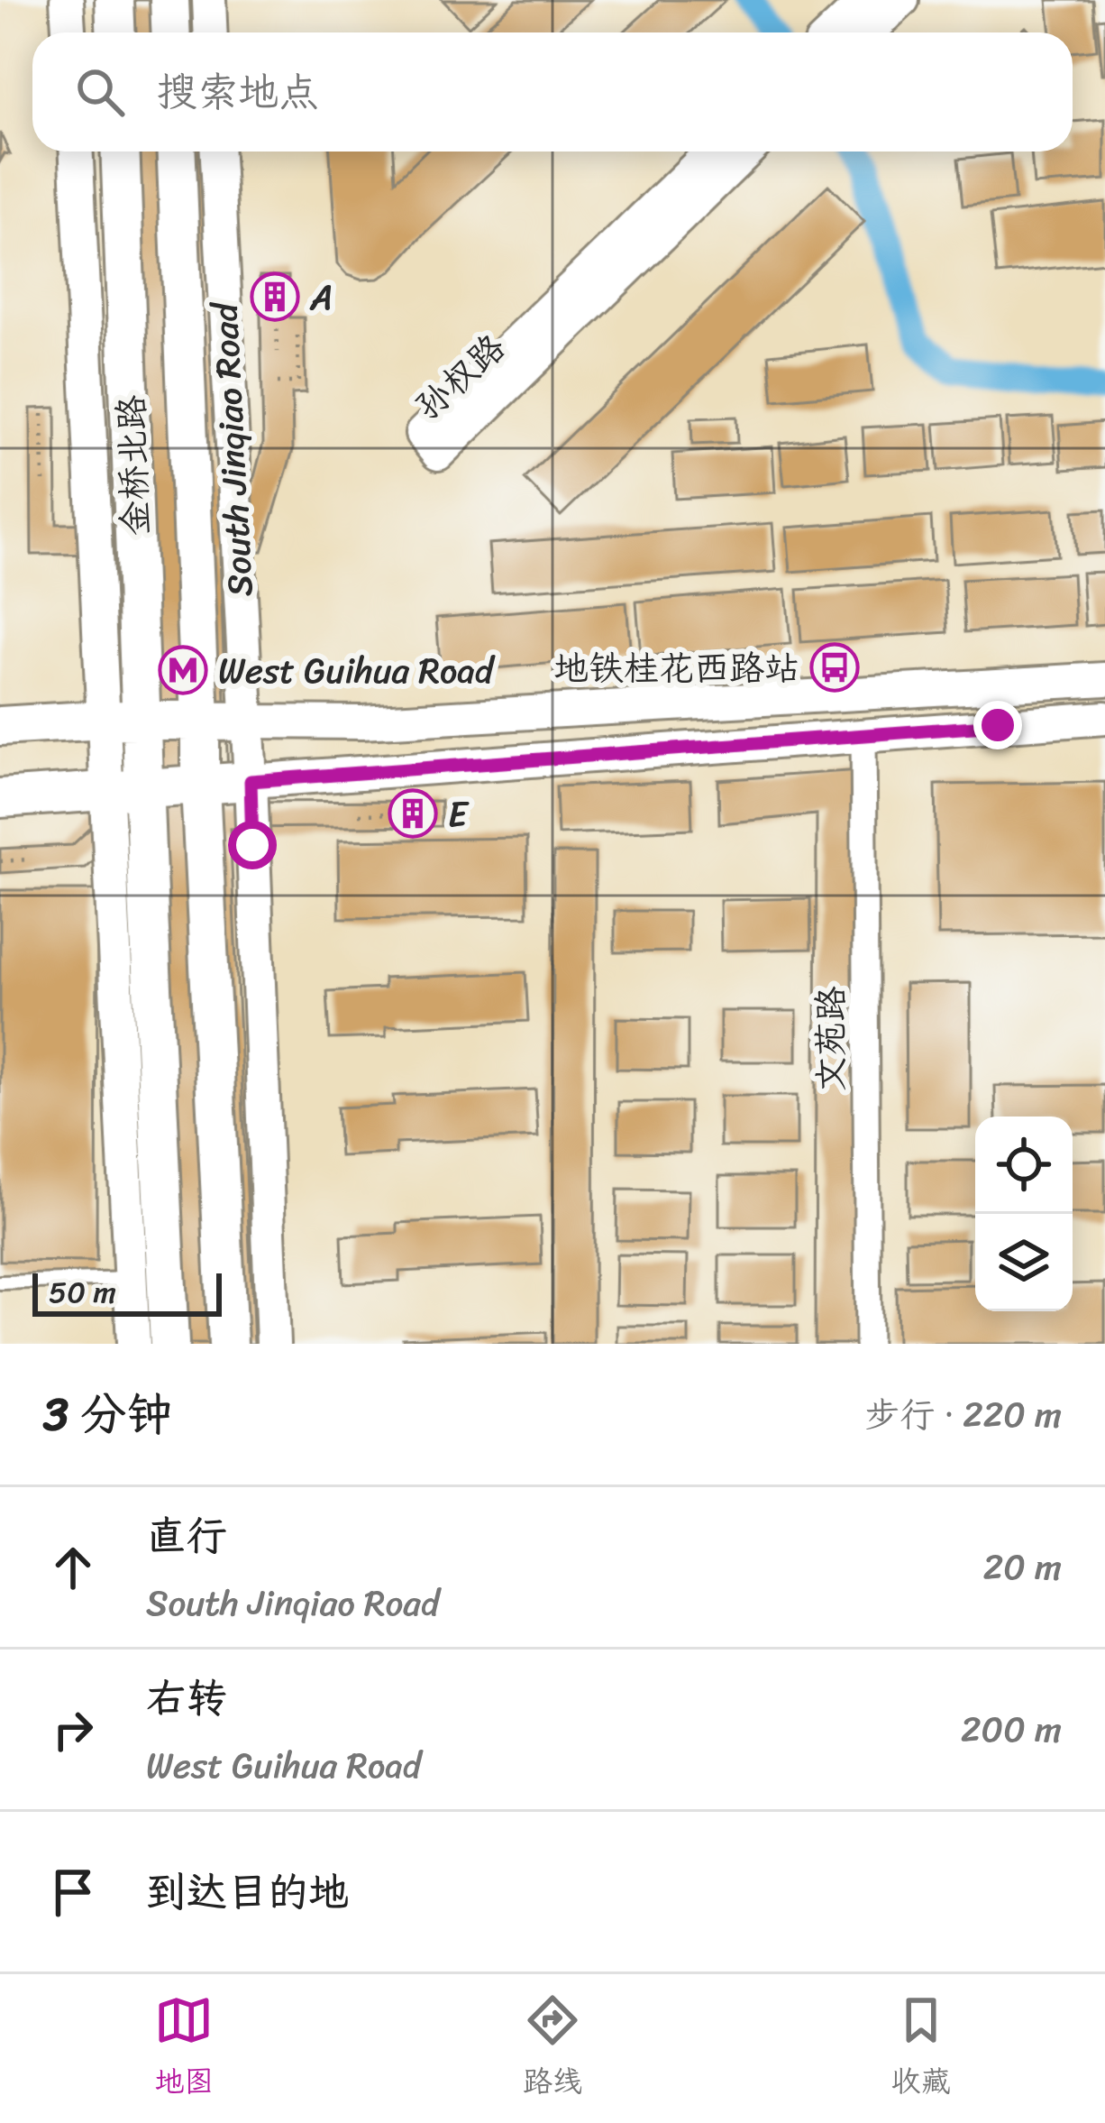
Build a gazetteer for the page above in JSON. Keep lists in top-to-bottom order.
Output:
{
  "streets": {
    "main road": ["孙权路", "South Jinqiao Road", "金桥北路"],
    "street": ["文苑路"]
  },
  "places": {
    "building": ["A", "E"],
    "bus stop": ["地铁桂花西路站"],
    "metro station": ["West Guihua Road"]
  },
  "scale_bar": "50 m",
  "page": {
    "search": "搜索地点",
    "scale": "50 m",
    "heading": ["3 分钟", "步行 · 220 m"],
    "list": [
      ["直行", "South Jinqiao Road", "20 m"],
      ["右转", "West Guihua Road", "200 m"],
      "到达目的地"
    ],
    "nav": ["地图", "路线", "收藏"]
  }
}
